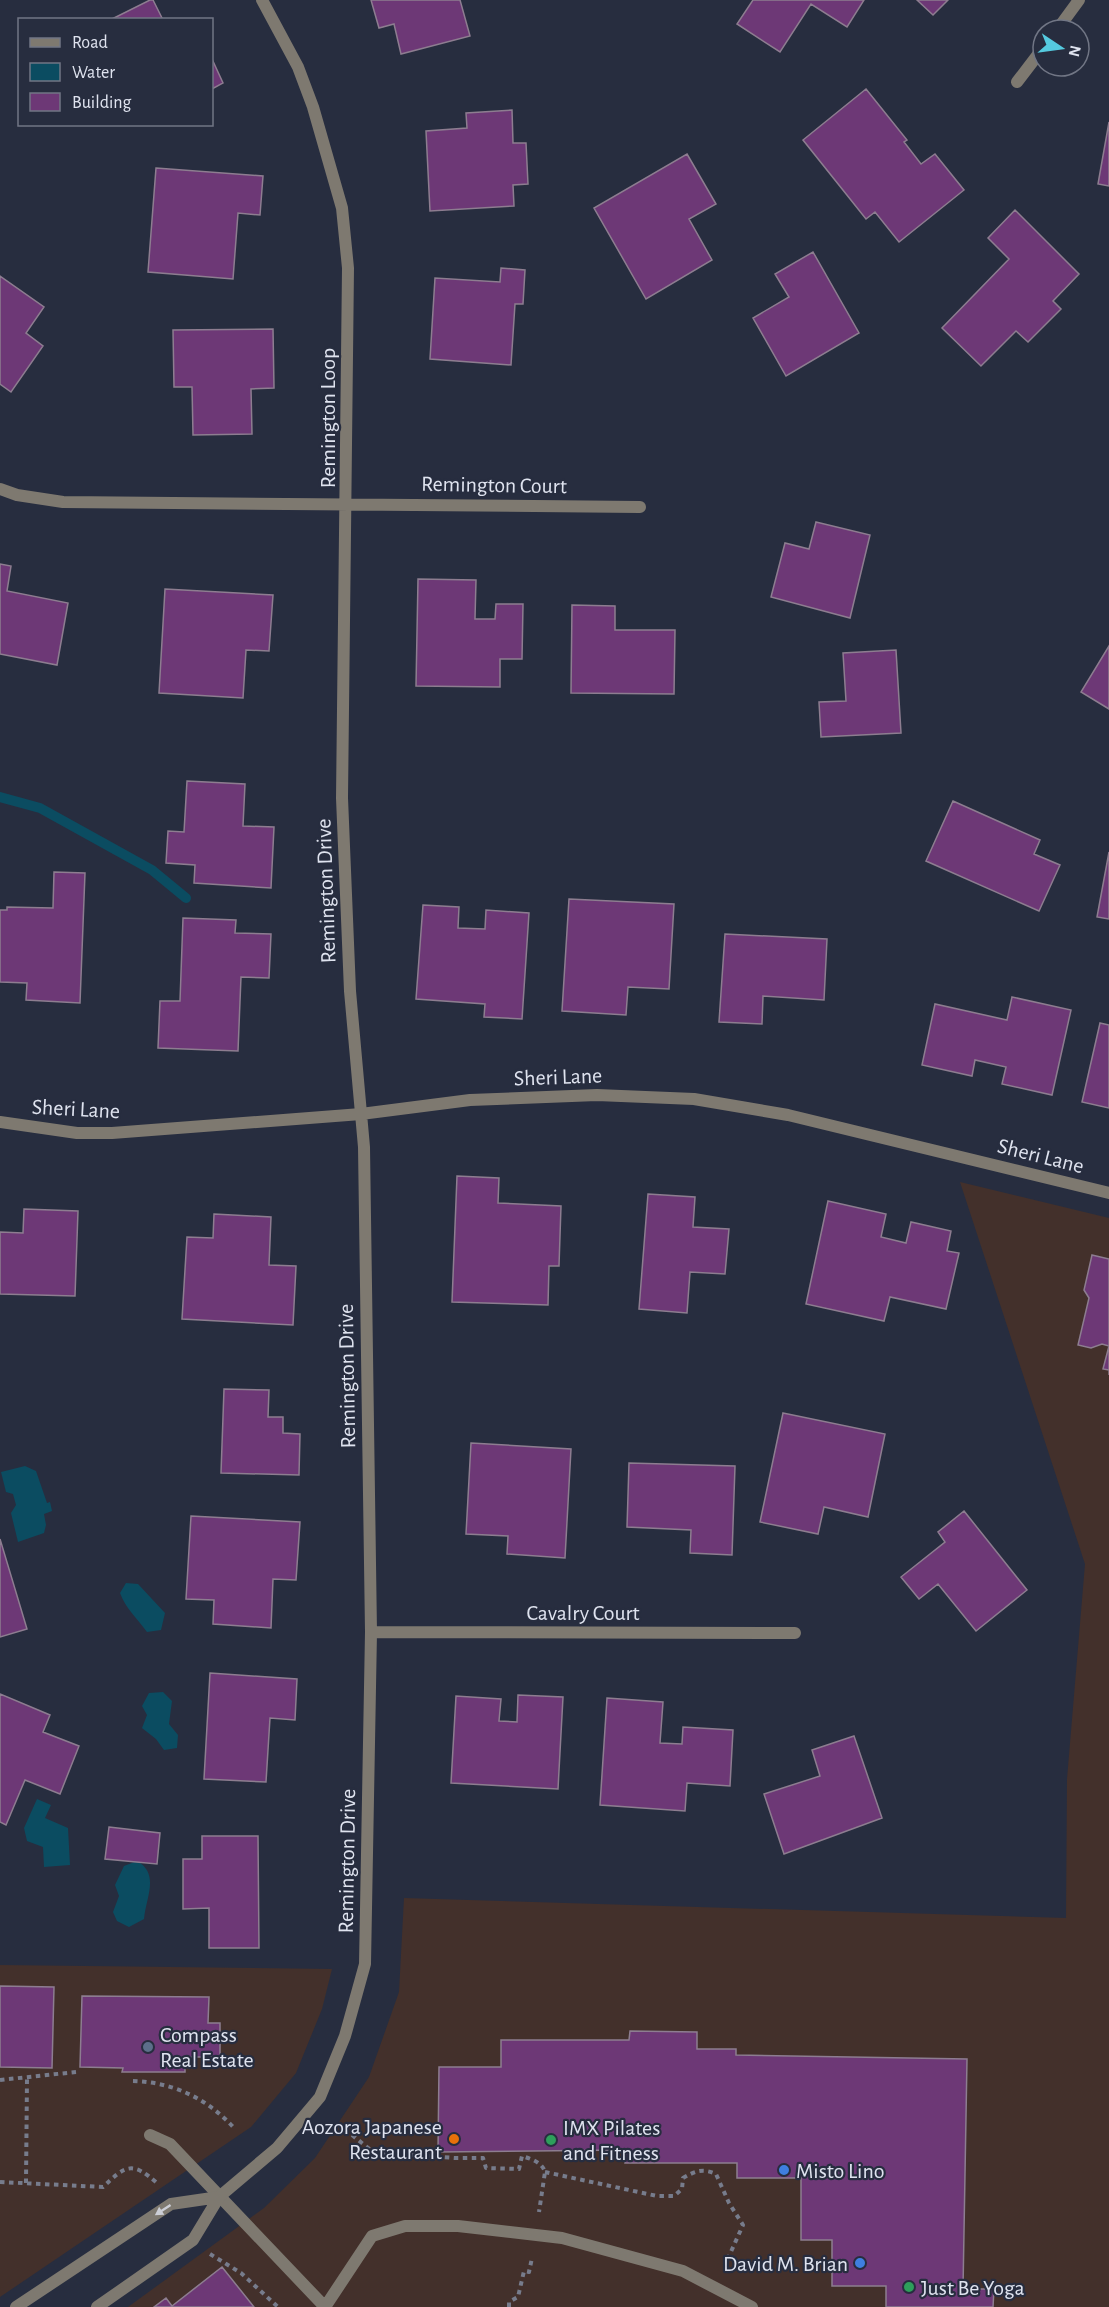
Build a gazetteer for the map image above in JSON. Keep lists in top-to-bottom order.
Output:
{
  "streets": {
    "street": [
      "Remington Loop",
      "Remington Court",
      "Remington Drive",
      "Sheri Lane",
      "Cavalry Court"
    ]
  },
  "crossings": [
    ["Remington Loop", "Remington Court"],
    ["Remington Loop", "Remington Drive"],
    ["Remington Court", "Remington Drive"],
    ["Remington Drive", "Sheri Lane"],
    ["Remington Drive", "Cavalry Court"]
  ],
  "places": [
    "Compass Real Estate",
    "Aozora Japanese Restaurant",
    "IMX Pilates and Fitness",
    "Misto Lino",
    "David M. Brian",
    "Just Be Yoga"
  ],
  "legend": ["Road", "Water", "Building"],
  "north": "right"
}
